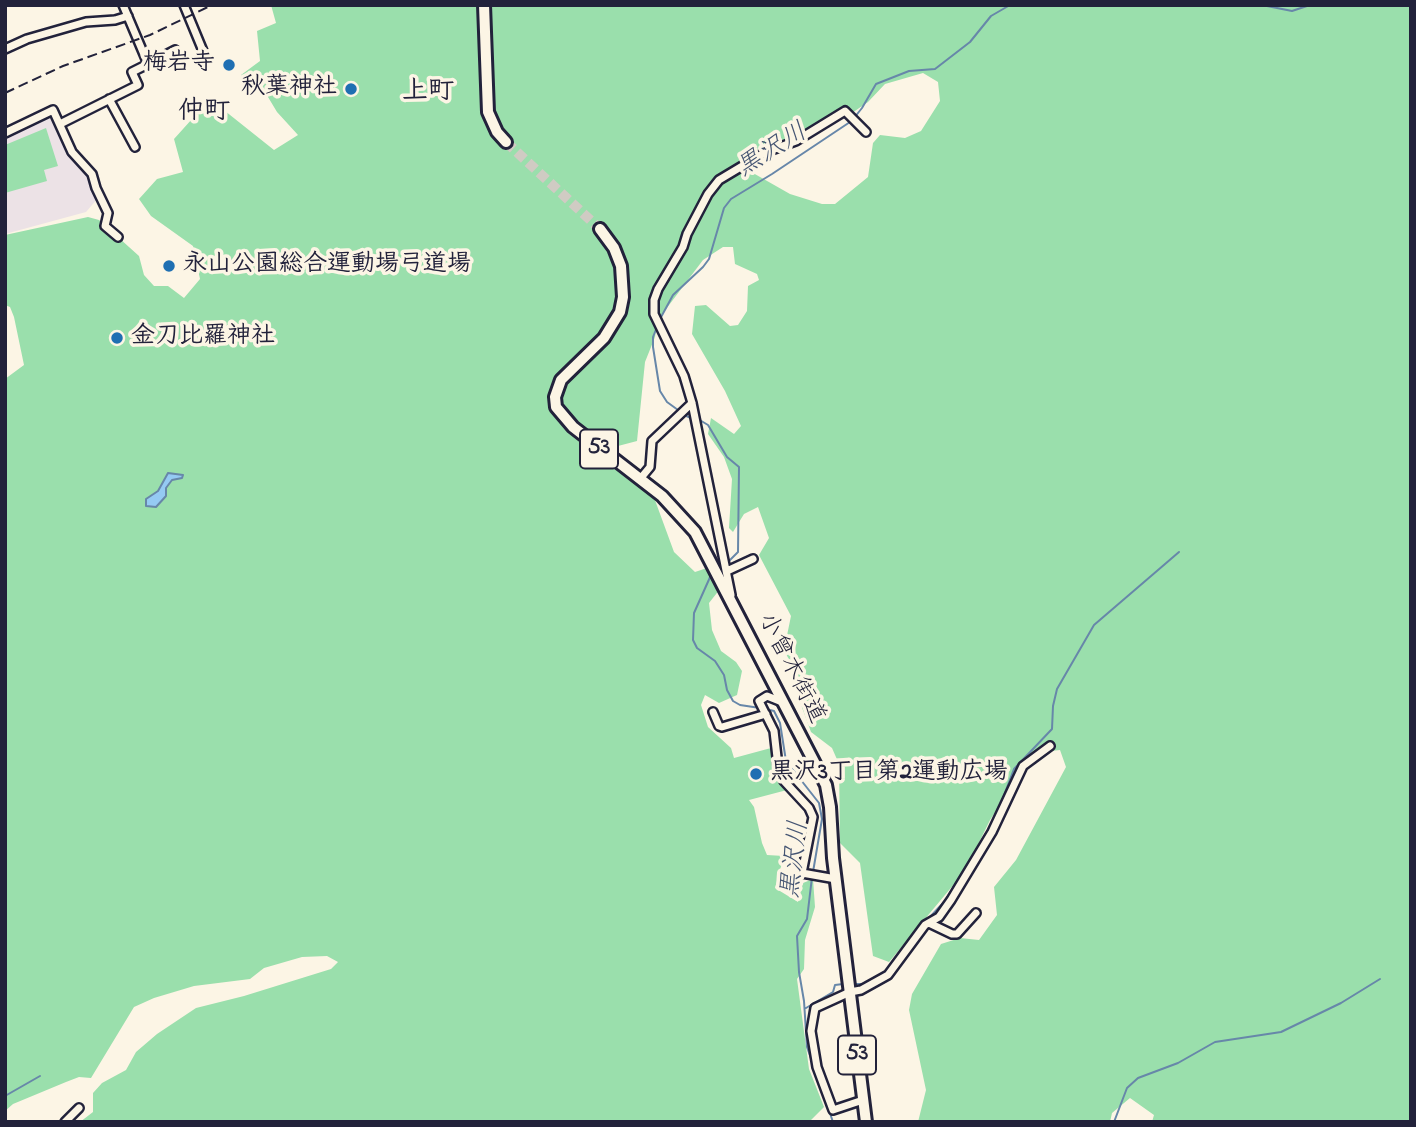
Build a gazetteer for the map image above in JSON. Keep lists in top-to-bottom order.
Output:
{
  "streets": {
    "main road": ["53", "小曾木街道"]
  },
  "districts": ["上町", "仲町"],
  "water": ["黒沢川"],
  "places": [
    "梅岩寺",
    "秋葉神社",
    "永山公園総合運動場弓道場",
    "金刀比羅神社",
    "黒沢3丁目第2運動広場"
  ]
}
